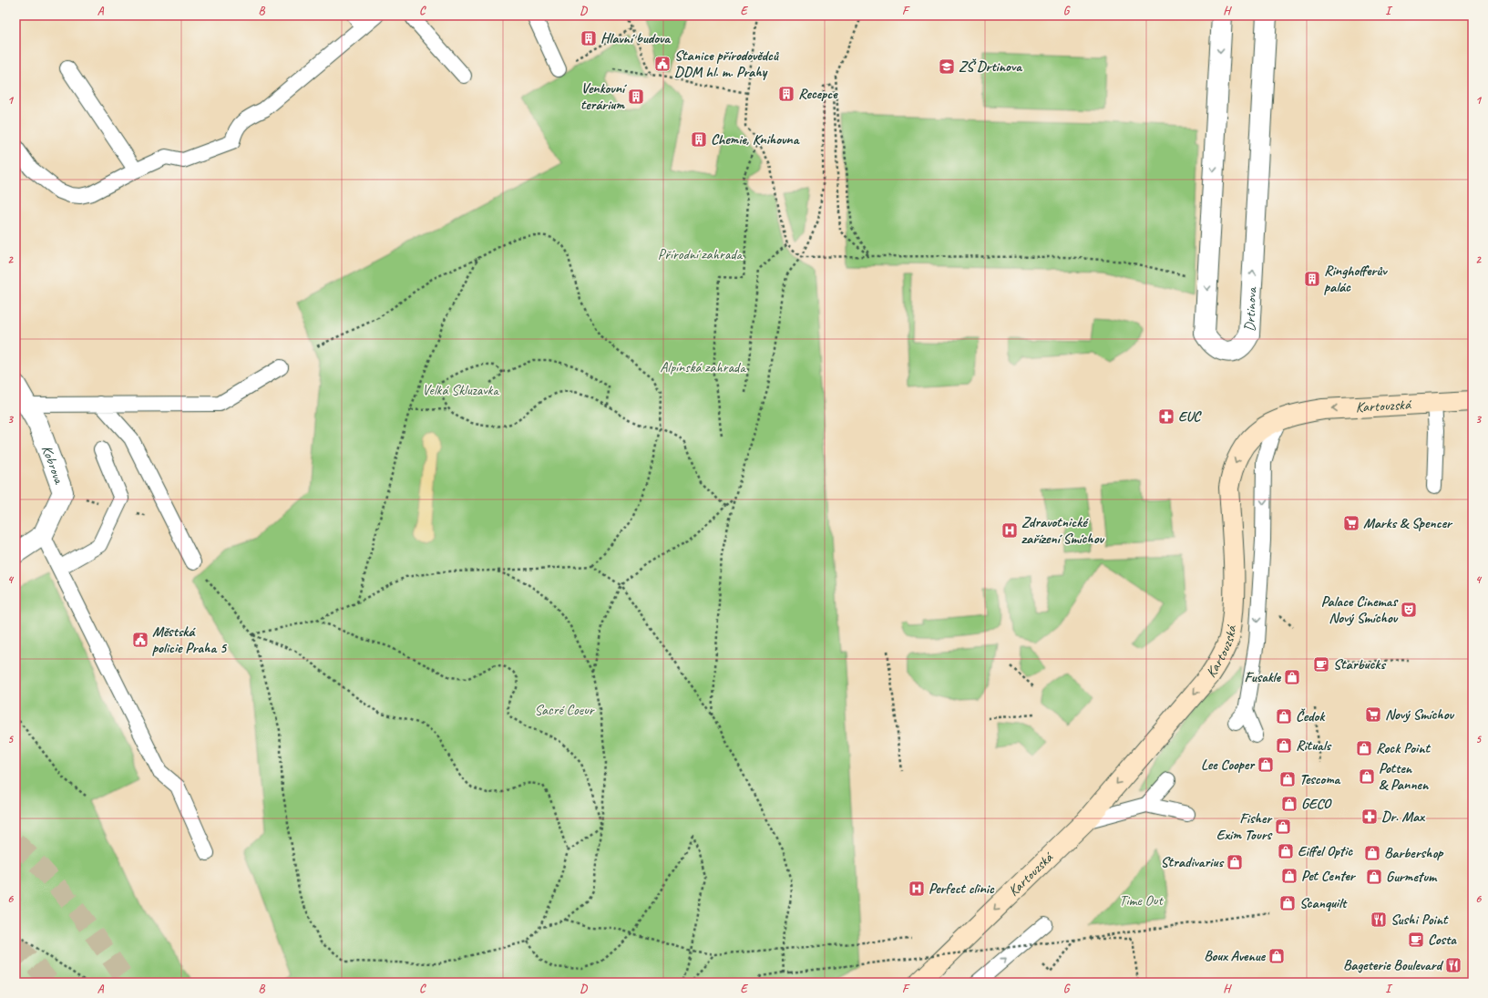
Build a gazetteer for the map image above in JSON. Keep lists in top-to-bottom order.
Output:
{
  "streets": {
    "main road": ["Kartouzská"],
    "street": ["Drtinova", "Kobrova"]
  },
  "one_way": ["Kartouzská"],
  "parks": [
    "Přírodní zahrada",
    "Alpínská zahrada",
    "Velká Skluzavka",
    "Sacré Coeur",
    "Time Out"
  ],
  "places": {
    "building": [
      "Hlavní budova",
      "Recepce",
      "Venkovní terárium",
      "Chemie, Knihovna",
      "Ringhofferův palác"
    ],
    "public building": ["Stanice přírodovědců DDM hl. m. Prahy", "Městská policie Praha 5"],
    "school or university": ["ZŠ Drtinova"],
    "pharmacy": ["EUC", "Dr. Max"],
    "supermarket": ["Marks & Spencer", "Nový Smíchov"],
    "hospital": ["Zdravotnické zařízení Smíchov", "Perfect clinic"],
    "theatre": ["Palace Cinemas Nový Smíchov"],
    "cafe": ["Starbucks", "Costa"],
    "shop": [
      "Fusakle",
      "Čedok",
      "Rituals",
      "Rock Point",
      "Lee Cooper",
      "Potten & Pannen",
      "Tescoma",
      "GECO",
      "Fisher Exim Tours",
      "Eiffel Optic",
      "Barbershop",
      "Stradivarius",
      "Pet Center",
      "Gurmetum",
      "Scanquilt",
      "Boux Avenue"
    ],
    "restaurant": ["Sushi Point", "Bageterie Boulevard"]
  },
  "grid": {
    "columns": [
      "A",
      "B",
      "C",
      "D",
      "E",
      "F",
      "G",
      "H",
      "I"
    ],
    "rows": [
      "1",
      "2",
      "3",
      "4",
      "5",
      "6"
    ]
  }
}
